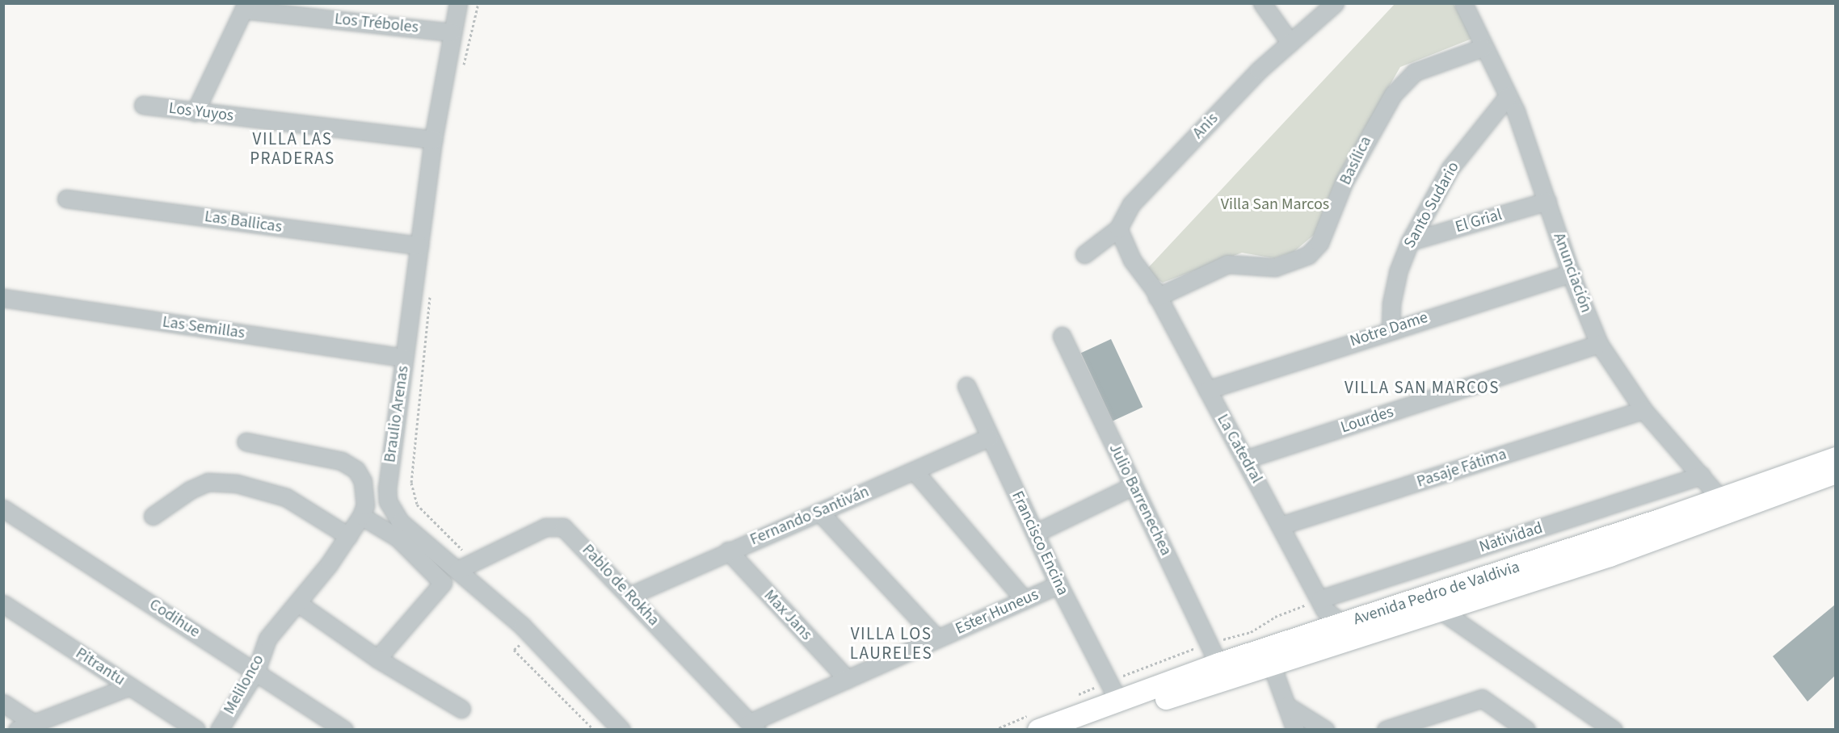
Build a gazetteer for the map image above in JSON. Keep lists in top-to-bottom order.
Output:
{
  "streets": {
    "main road": ["Avenida Pedro de Valdivia"],
    "street": [
      "Los Tréboles",
      "Los Yuyos",
      "Anis",
      "Basílica",
      "Santo Sudario",
      "El Grial",
      "Las Ballicas",
      "Anunciación",
      "Las Semillas",
      "Notre Dame",
      "Braulio Arenas",
      "Lourdes",
      "La Catedral",
      "Pasaje Fátima",
      "Julio Barrenechea",
      "Fernando Santiván",
      "Natividad",
      "Francisco Encina",
      "Pablo de Rokha",
      "Ester Huneus",
      "Max Jans",
      "Codihue",
      "Pitrantu",
      "Melilonco"
    ]
  },
  "crossings": [
    ["Los Tréboles", "Braulio Arenas"],
    ["Los Yuyos", "Braulio Arenas"],
    ["Anis", "La Catedral"],
    ["Basílica", "Anunciación"],
    ["Basílica", "La Catedral"],
    ["Santo Sudario", "El Grial"],
    ["Santo Sudario", "Anunciación"],
    ["Santo Sudario", "Notre Dame"],
    ["El Grial", "Anunciación"],
    ["Las Ballicas", "Braulio Arenas"],
    ["Anunciación", "Notre Dame"],
    ["Anunciación", "Lourdes"],
    ["Anunciación", "Pasaje Fátima"],
    ["Anunciación", "Natividad"],
    ["Anunciación", "Avenida Pedro de Valdivia"],
    ["Las Semillas", "Braulio Arenas"],
    ["Notre Dame", "La Catedral"],
    ["Braulio Arenas", "Pablo de Rokha"],
    ["Lourdes", "La Catedral"],
    ["La Catedral", "Pasaje Fátima"],
    ["La Catedral", "Natividad"],
    ["La Catedral", "Avenida Pedro de Valdivia"],
    ["Julio Barrenechea", "Avenida Pedro de Valdivia"],
    ["Fernando Santiván", "Francisco Encina"],
    ["Fernando Santiván", "Pablo de Rokha"],
    ["Fernando Santiván", "Max Jans"],
    ["Francisco Encina", "Avenida Pedro de Valdivia"],
    ["Francisco Encina", "Ester Huneus"],
    ["Pablo de Rokha", "Ester Huneus"],
    ["Ester Huneus", "Max Jans"],
    ["Codihue", "Melilonco"]
  ],
  "districts": ["VILLA LAS PRADERAS", "VILLA SAN MARCOS", "VILLA LOS LAURELES"],
  "parks": ["Villa San Marcos"]
}
